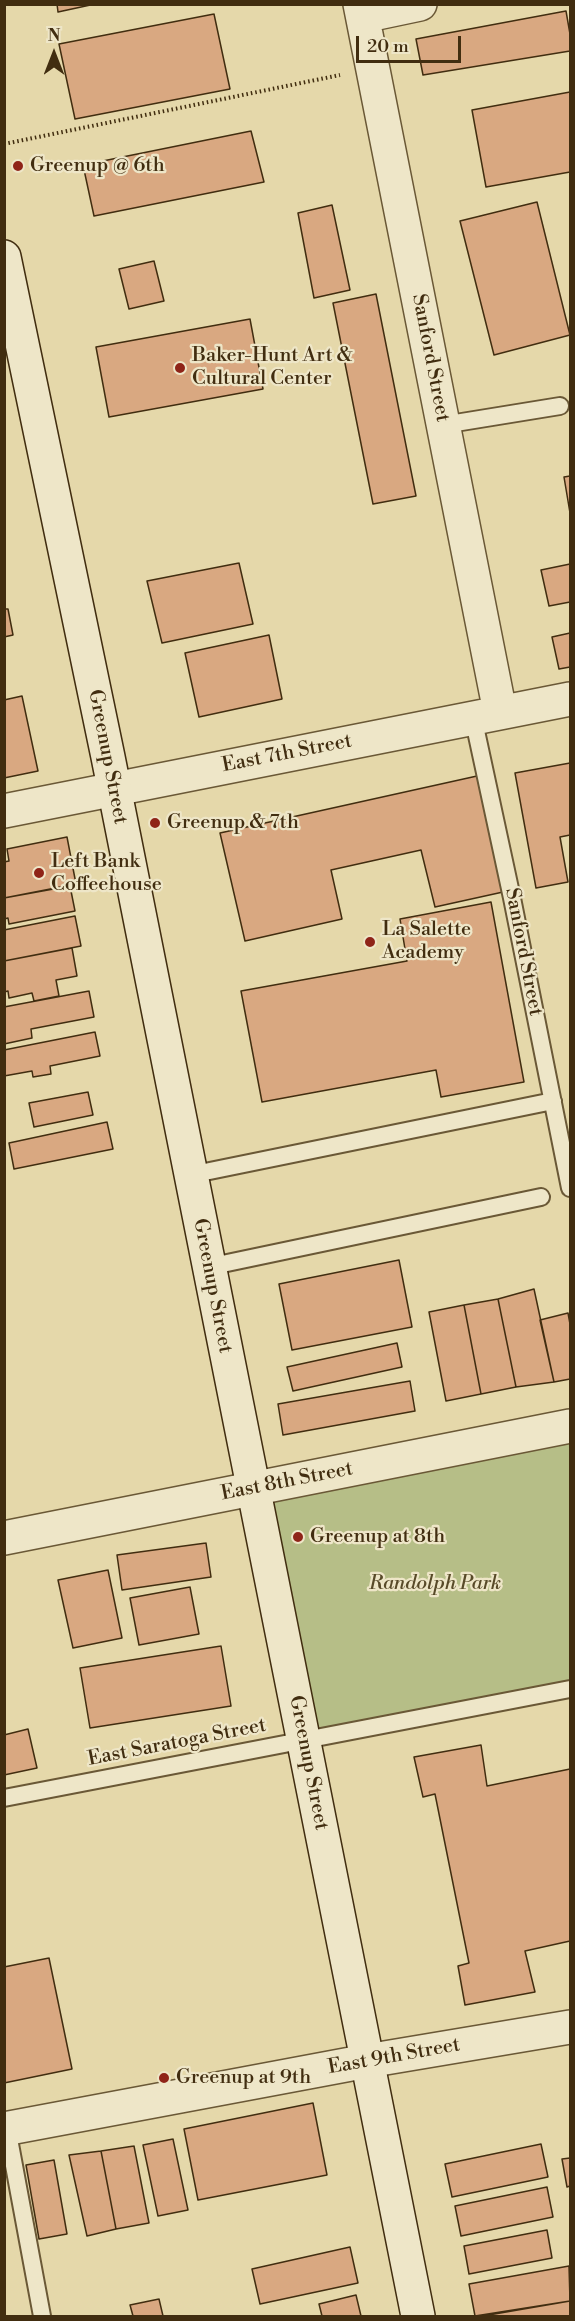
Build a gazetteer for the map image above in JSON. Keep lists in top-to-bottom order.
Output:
{
  "streets": {
    "street": [
      "Sanford Street",
      "East 7th Street",
      "Greenup Street",
      "East 8th Street",
      "East 9th Street"
    ],
    "lane": ["East Saratoga Street"]
  },
  "crossings": [
    ["Sanford Street", "East 7th Street"],
    ["East 7th Street", "Greenup Street"],
    ["Greenup Street", "East 8th Street"],
    ["Greenup Street", "East Saratoga Street"],
    ["Greenup Street", "East 9th Street"]
  ],
  "parks": ["Randolph Park"],
  "places": [
    "Greenup @ 6th",
    "Baker-Hunt Art & Cultural Center",
    "Greenup & 7th",
    "Left Bank Coffeehouse",
    "La Salette Academy",
    "Greenup at 8th",
    "Greenup at 9th"
  ],
  "scale_bar": "20 m",
  "north": "top"
}
